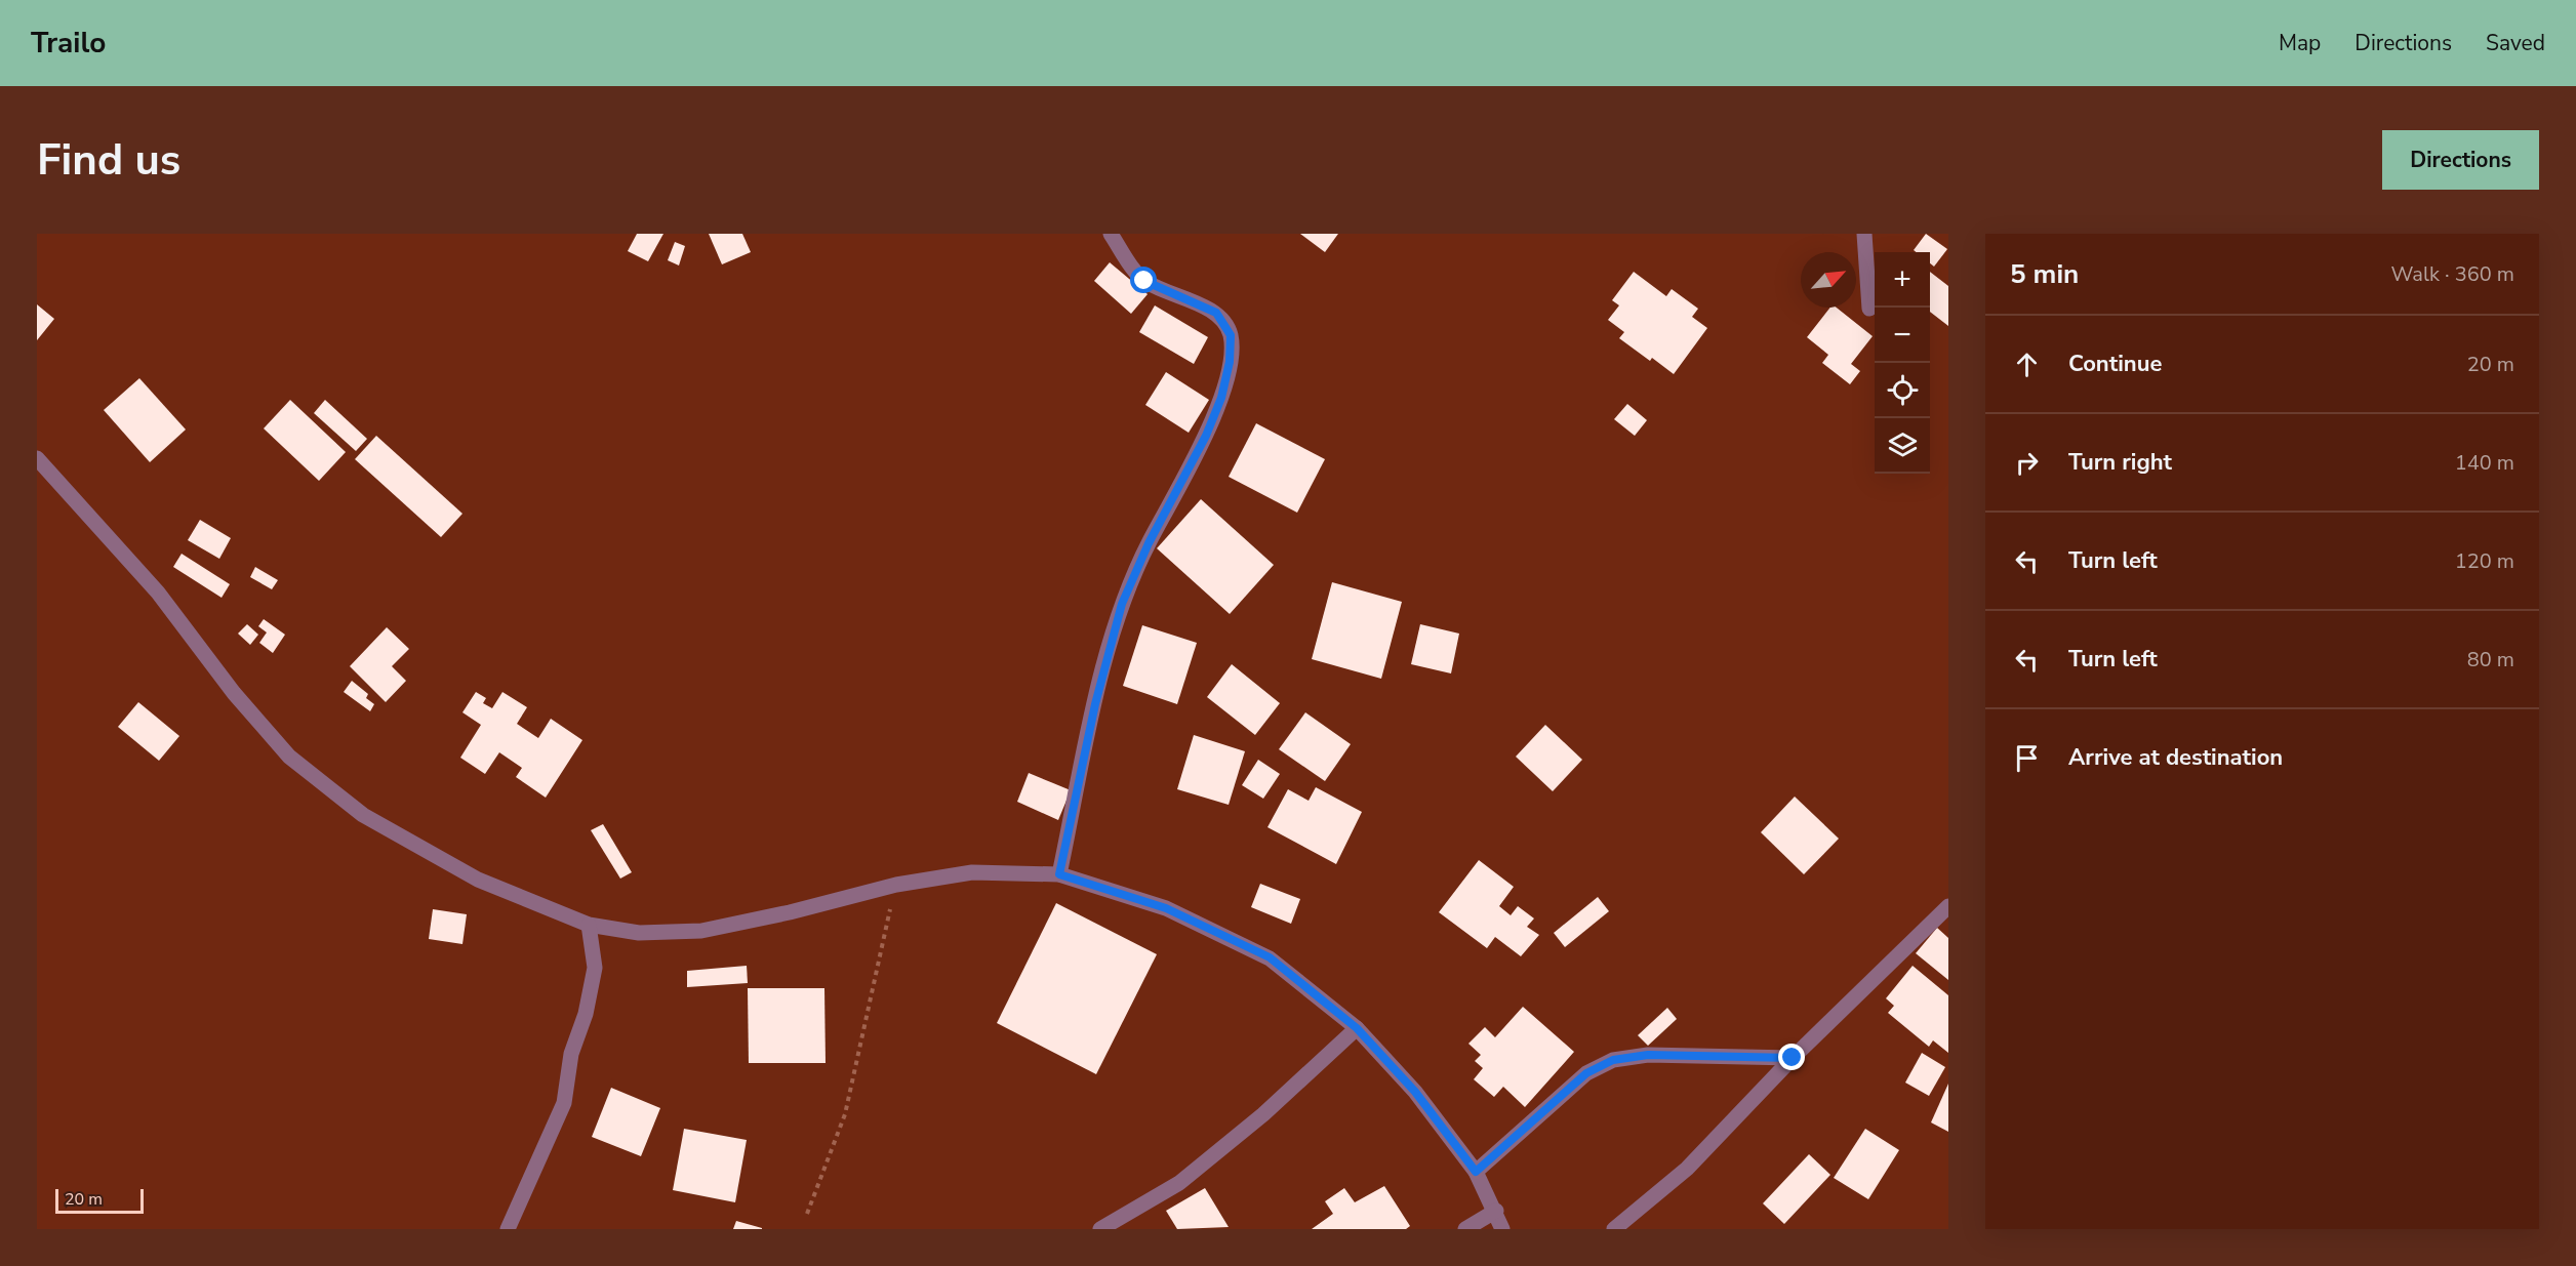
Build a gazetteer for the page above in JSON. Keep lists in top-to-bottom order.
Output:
{
  "scale_bar": "20 m",
  "north": "top right",
  "page": {
    "header": "Trailo",
    "nav": ["Map", "Directions", "Saved"],
    "buttons": "Directions",
    "title": "Find us",
    "heading": ["5 min", "Walk · 360 m"],
    "map_buttons": ["+", "−"],
    "list": [
      ["Continue", "20 m"],
      ["Turn right", "140 m"],
      ["Turn left", "120 m"],
      ["Turn left", "80 m"],
      "Arrive at destination"
    ],
    "scale": "20 m"
  }
}
